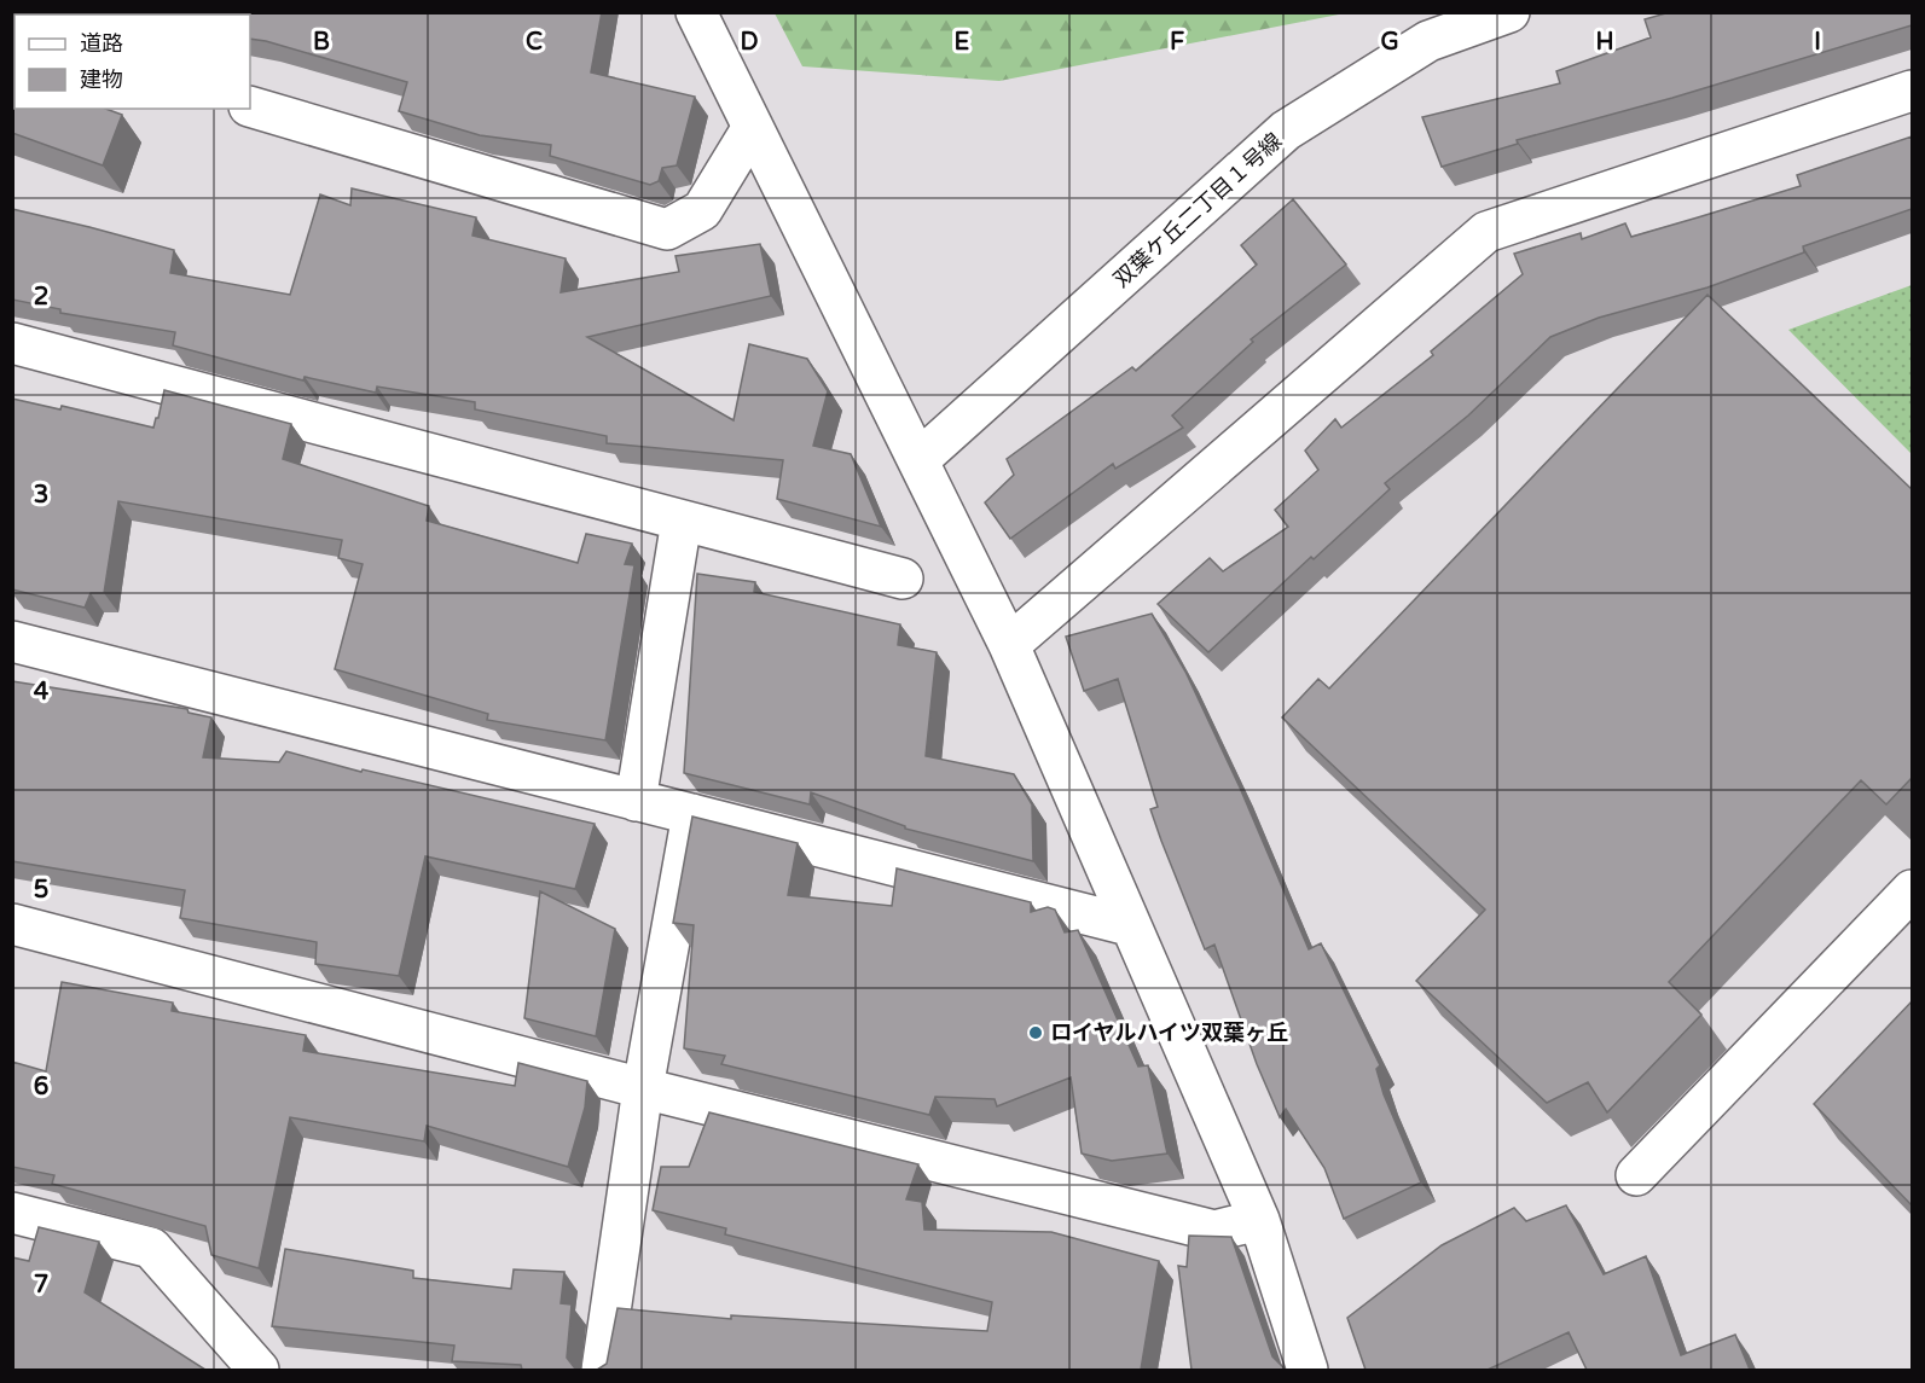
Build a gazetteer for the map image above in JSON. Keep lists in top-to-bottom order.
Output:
{
  "streets": {
    "street": ["双葉ケ丘二丁目１号線"]
  },
  "places": ["ロイヤルハイツ双葉ヶ丘"],
  "legend": ["道路", "建物"],
  "grid": {
    "columns": [
      "B",
      "C",
      "D",
      "E",
      "F",
      "G",
      "H",
      "I"
    ],
    "rows": [
      "2",
      "3",
      "4",
      "5",
      "6",
      "7"
    ]
  }
}
